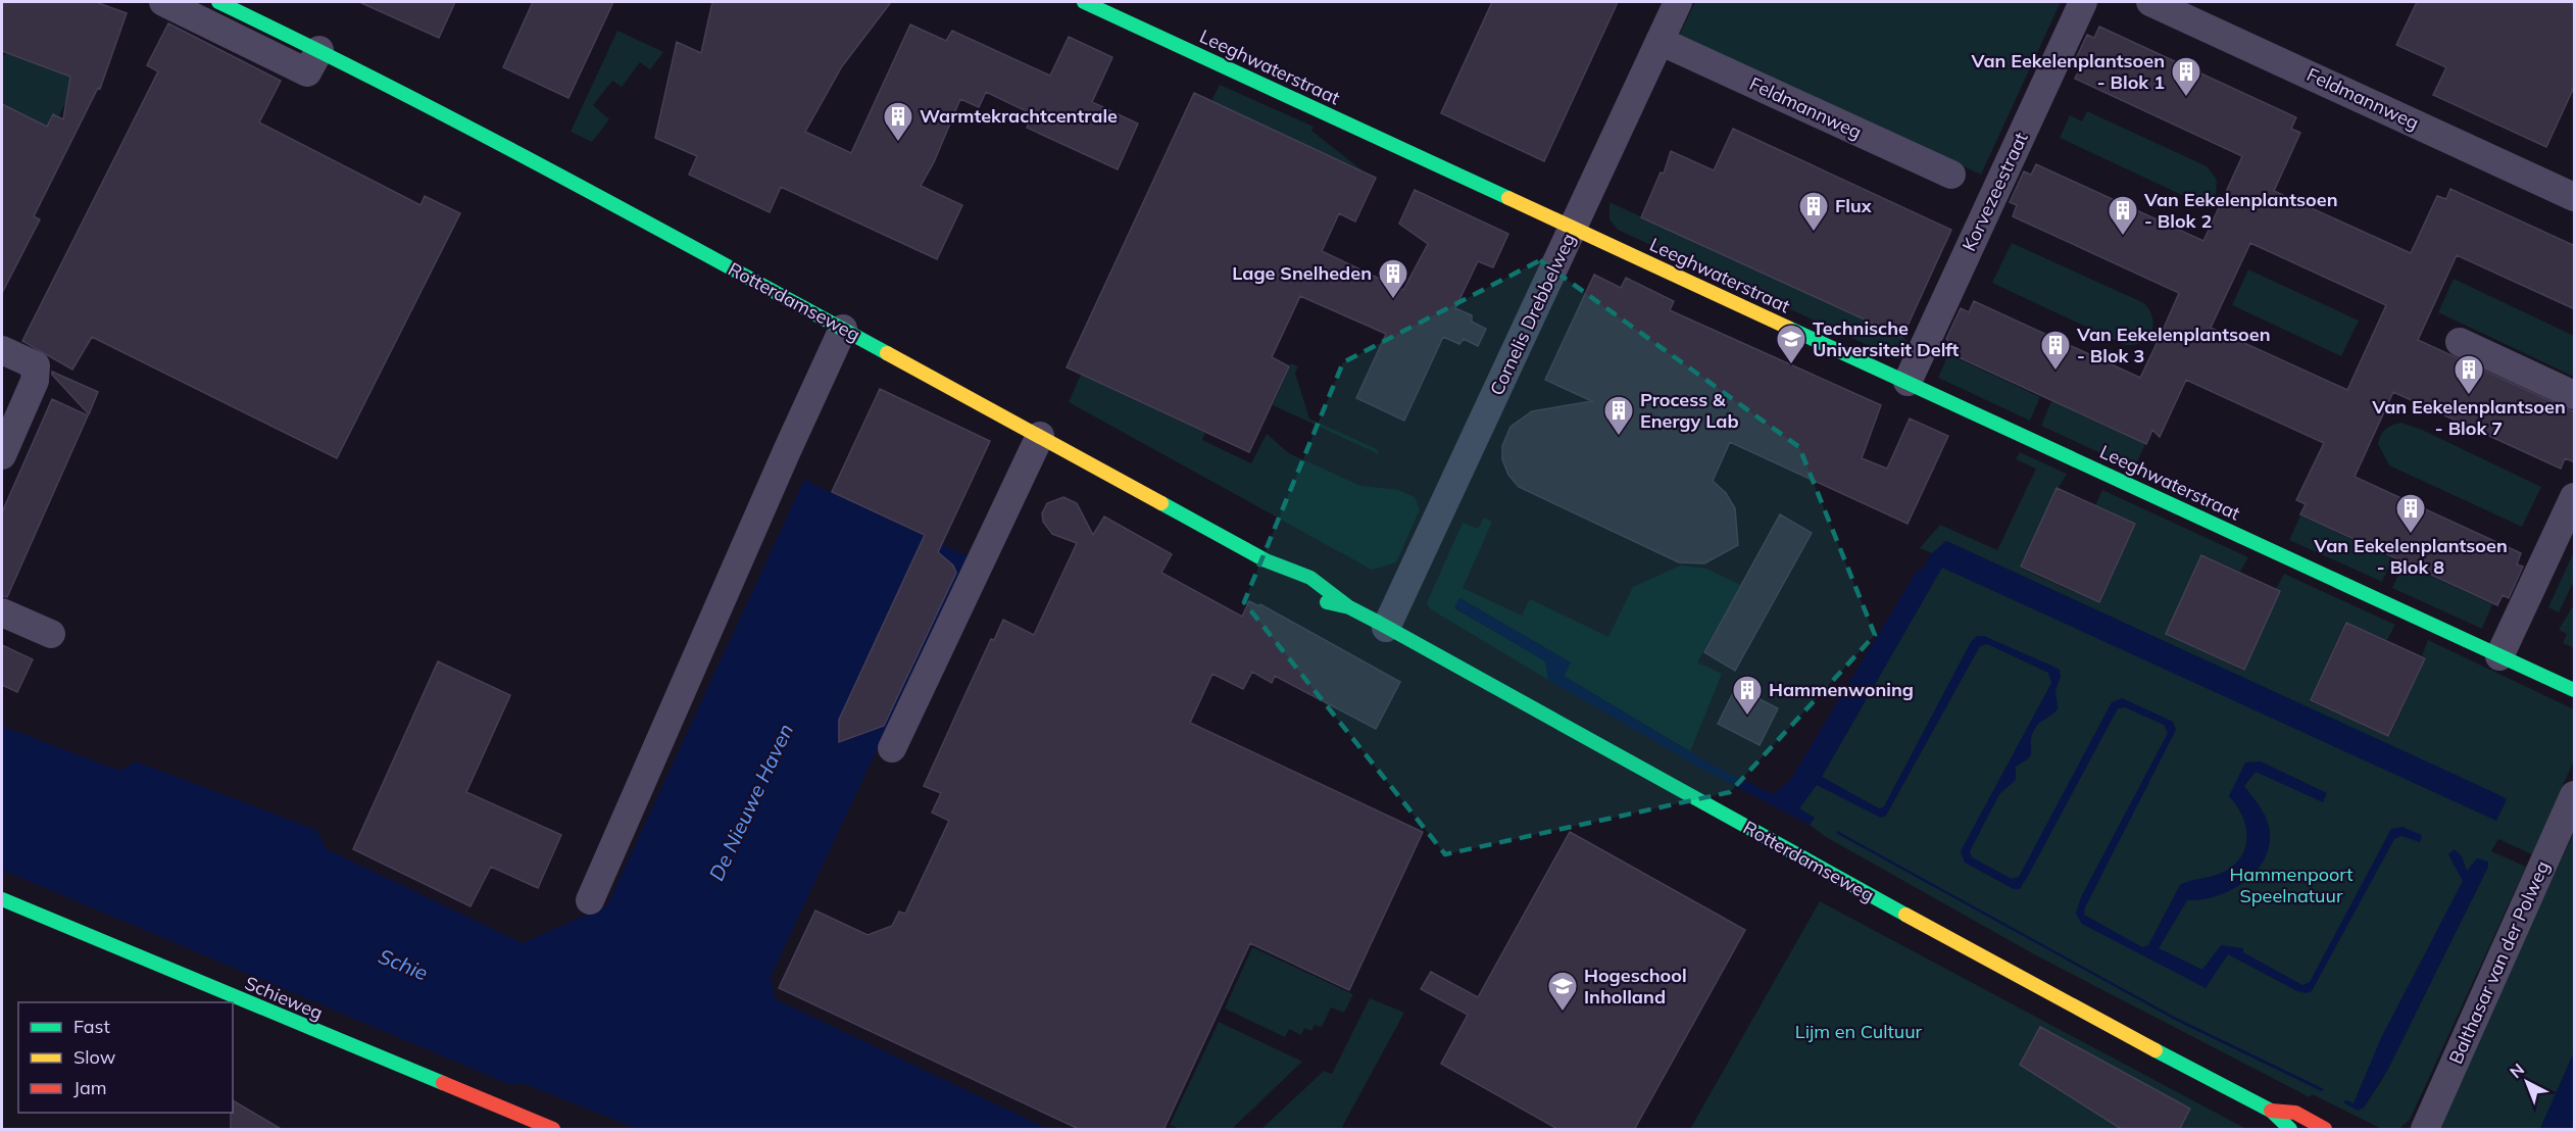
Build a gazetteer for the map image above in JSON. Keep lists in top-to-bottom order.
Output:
{
  "streets": {
    "street": [
      "Leeghwaterstraat",
      "Feldmannweg",
      "Korvezeestraat",
      "Rotterdamseweg",
      "Cornelis Drebbelweg",
      "Balthasar van der Polweg",
      "Schieweg"
    ]
  },
  "crossings": [
    ["Leeghwaterstraat", "Korvezeestraat"],
    ["Leeghwaterstraat", "Cornelis Drebbelweg"],
    ["Feldmannweg", "Cornelis Drebbelweg"],
    ["Rotterdamseweg", "Cornelis Drebbelweg"]
  ],
  "water": ["De Nieuwe Haven", "Schie"],
  "parks": ["Hammenpoort Speelnatuur", "Lijm en Cultuur"],
  "places": {
    "building": [
      "Van Eekelenplantsoen - Blok 1",
      "Warmtekrachtcentrale",
      "Flux",
      "Van Eekelenplantsoen - Blok 2",
      "Lage Snelheden",
      "Van Eekelenplantsoen - Blok 3",
      "Van Eekelenplantsoen - Blok 7",
      "Process & Energy Lab",
      "Van Eekelenplantsoen - Blok 8",
      "Hammenwoning"
    ],
    "school or university": ["Technische Universiteit Delft", "Hogeschool Inholland"]
  },
  "legend": ["Fast", "Slow", "Jam"],
  "north": "top left"
}
